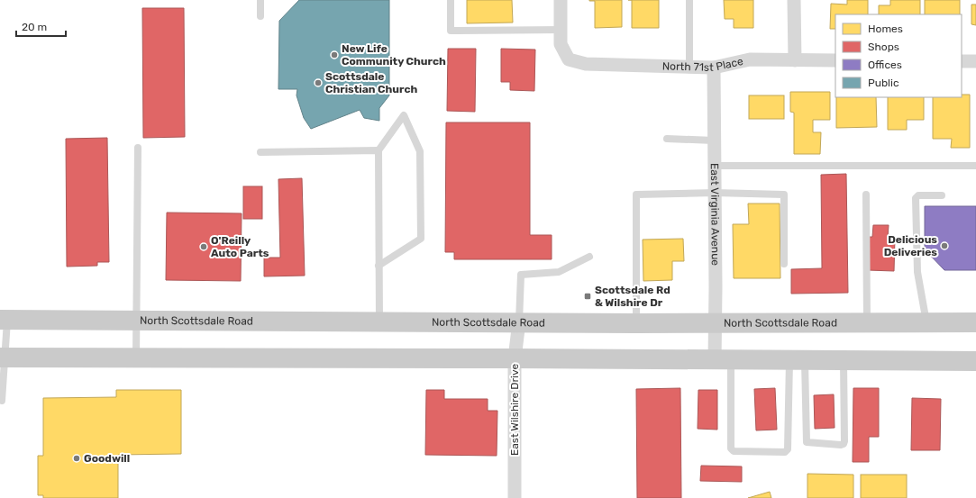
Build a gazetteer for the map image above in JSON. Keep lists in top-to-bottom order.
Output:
{
  "streets": {
    "main road": ["North Scottsdale Road"],
    "street": ["North 71st Place", "East Virginia Avenue", "East Wilshire Drive"]
  },
  "crossings": [
    ["North 71st Place", "East Virginia Avenue"],
    ["East Virginia Avenue", "North Scottsdale Road"],
    ["North Scottsdale Road", "East Wilshire Drive"]
  ],
  "places": {
    "other": [
      "New Life Community Church",
      "Scottsdale Christian Church",
      "Delicious Deliveries",
      "O'Reilly Auto Parts",
      "Goodwill"
    ],
    "transit": ["Scottsdale Rd & Wilshire Dr"]
  },
  "legend": [
    "Homes",
    "Shops",
    "Offices",
    "Public"
  ],
  "scale_bar": "20 m"
}
